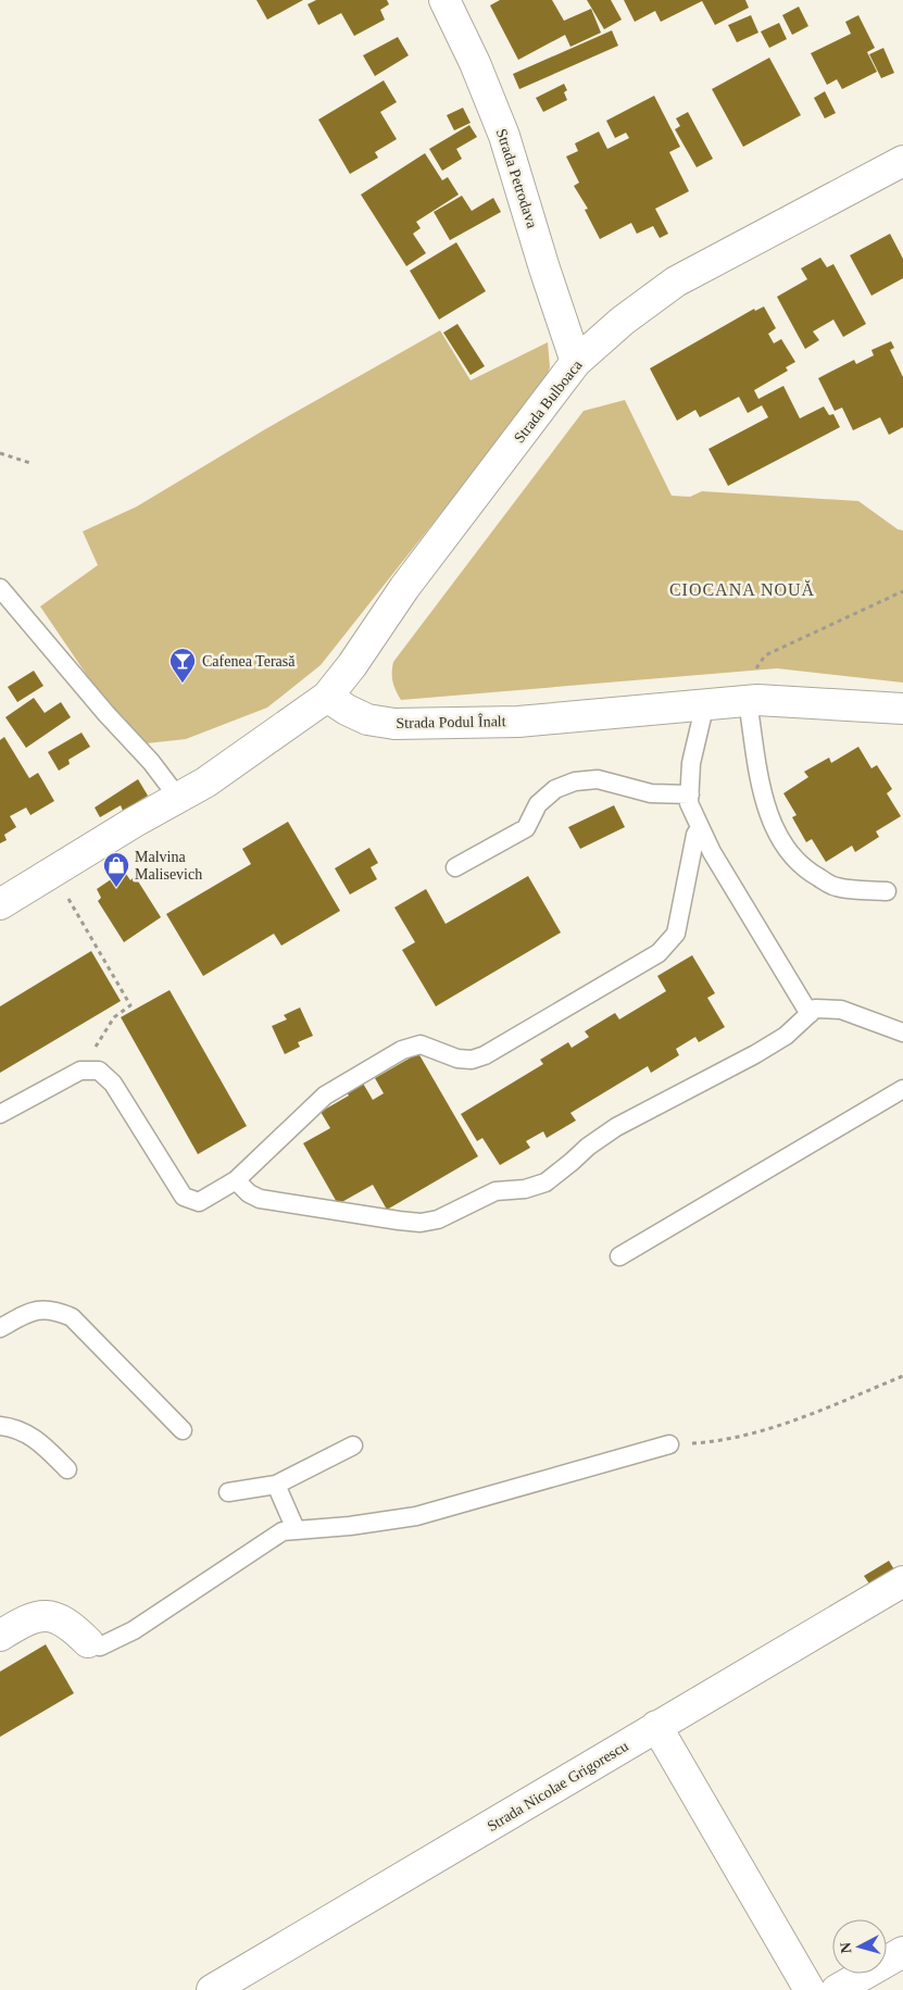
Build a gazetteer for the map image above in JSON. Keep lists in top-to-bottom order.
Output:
{
  "streets": {
    "street": [
      "Strada Petrodava",
      "Strada Bulboaca",
      "Strada Podul Înalt",
      "Strada Nicolae Grigorescu"
    ]
  },
  "crossings": [
    ["Strada Petrodava", "Strada Bulboaca"],
    ["Strada Bulboaca", "Strada Podul Înalt"]
  ],
  "districts": ["CIOCANA NOUĂ"],
  "places": {
    "bar": ["Cafenea Terasă"],
    "shop": ["Malvina Malisevich"]
  },
  "north": "left"
}
